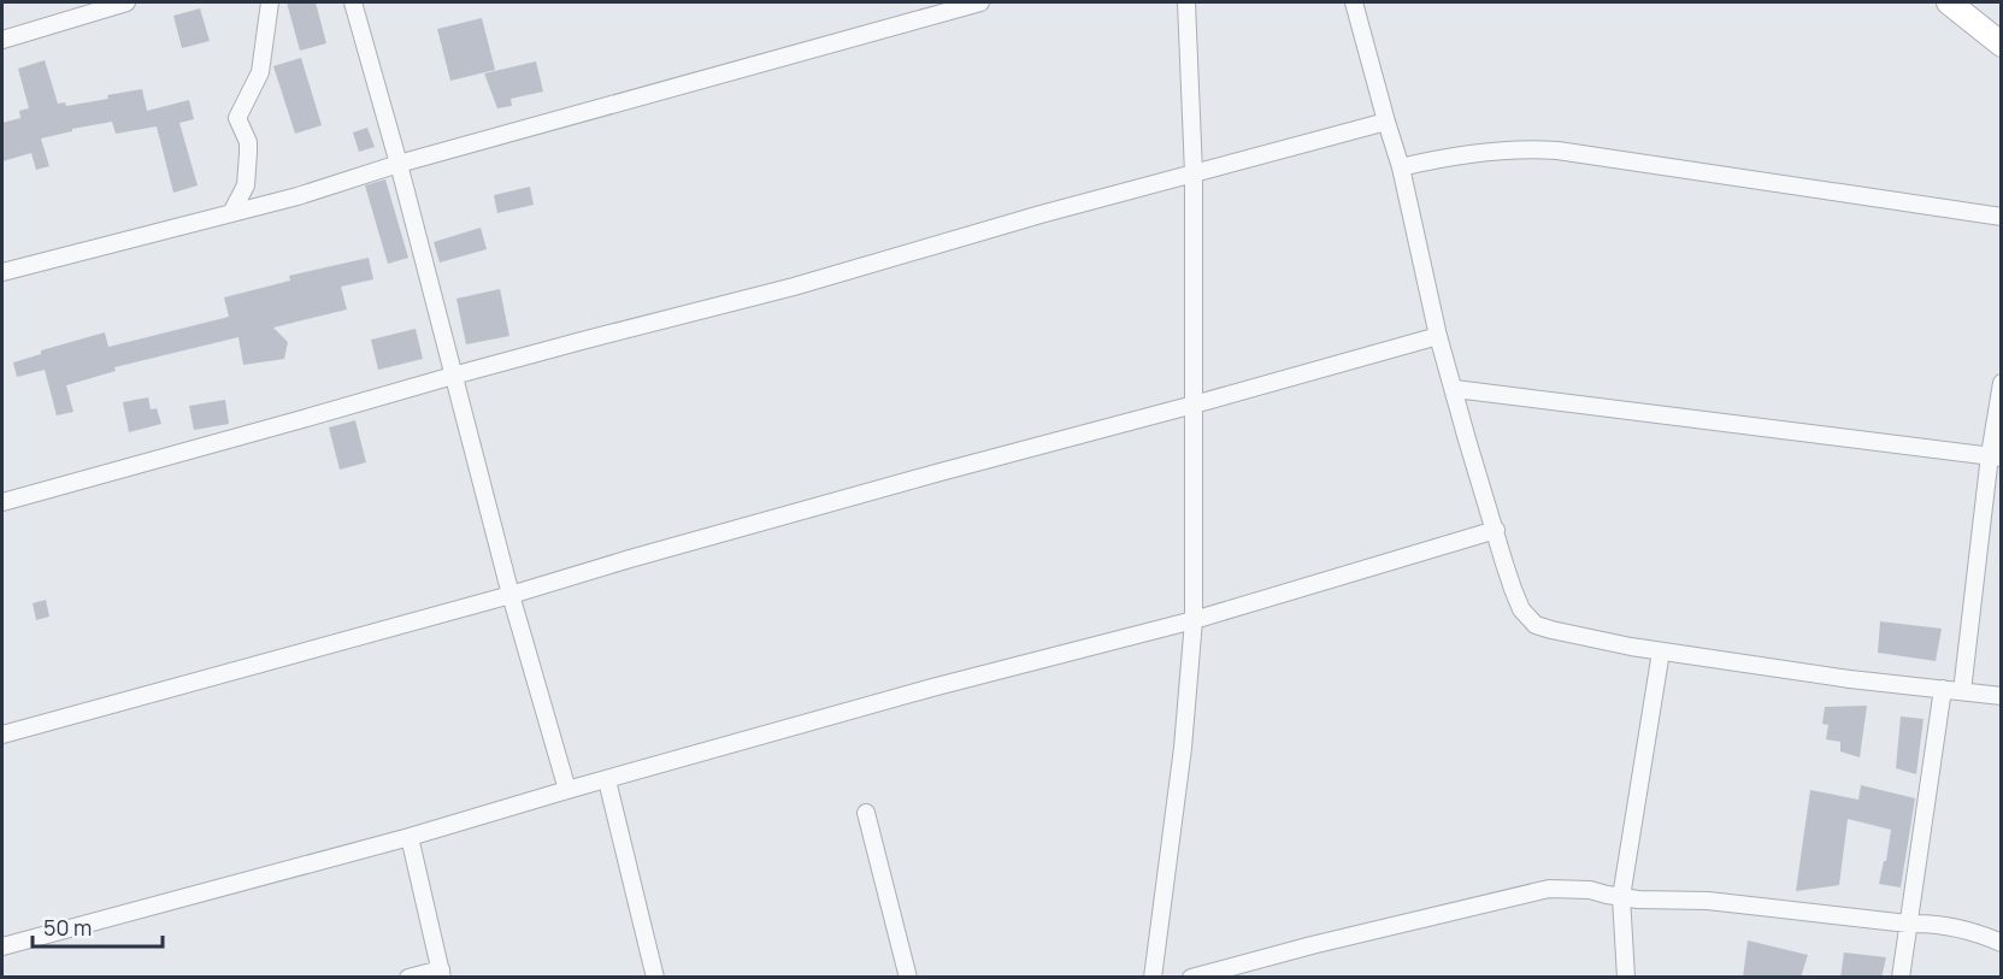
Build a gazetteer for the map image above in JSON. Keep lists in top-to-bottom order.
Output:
{
  "scale_bar": "50 m"
}
